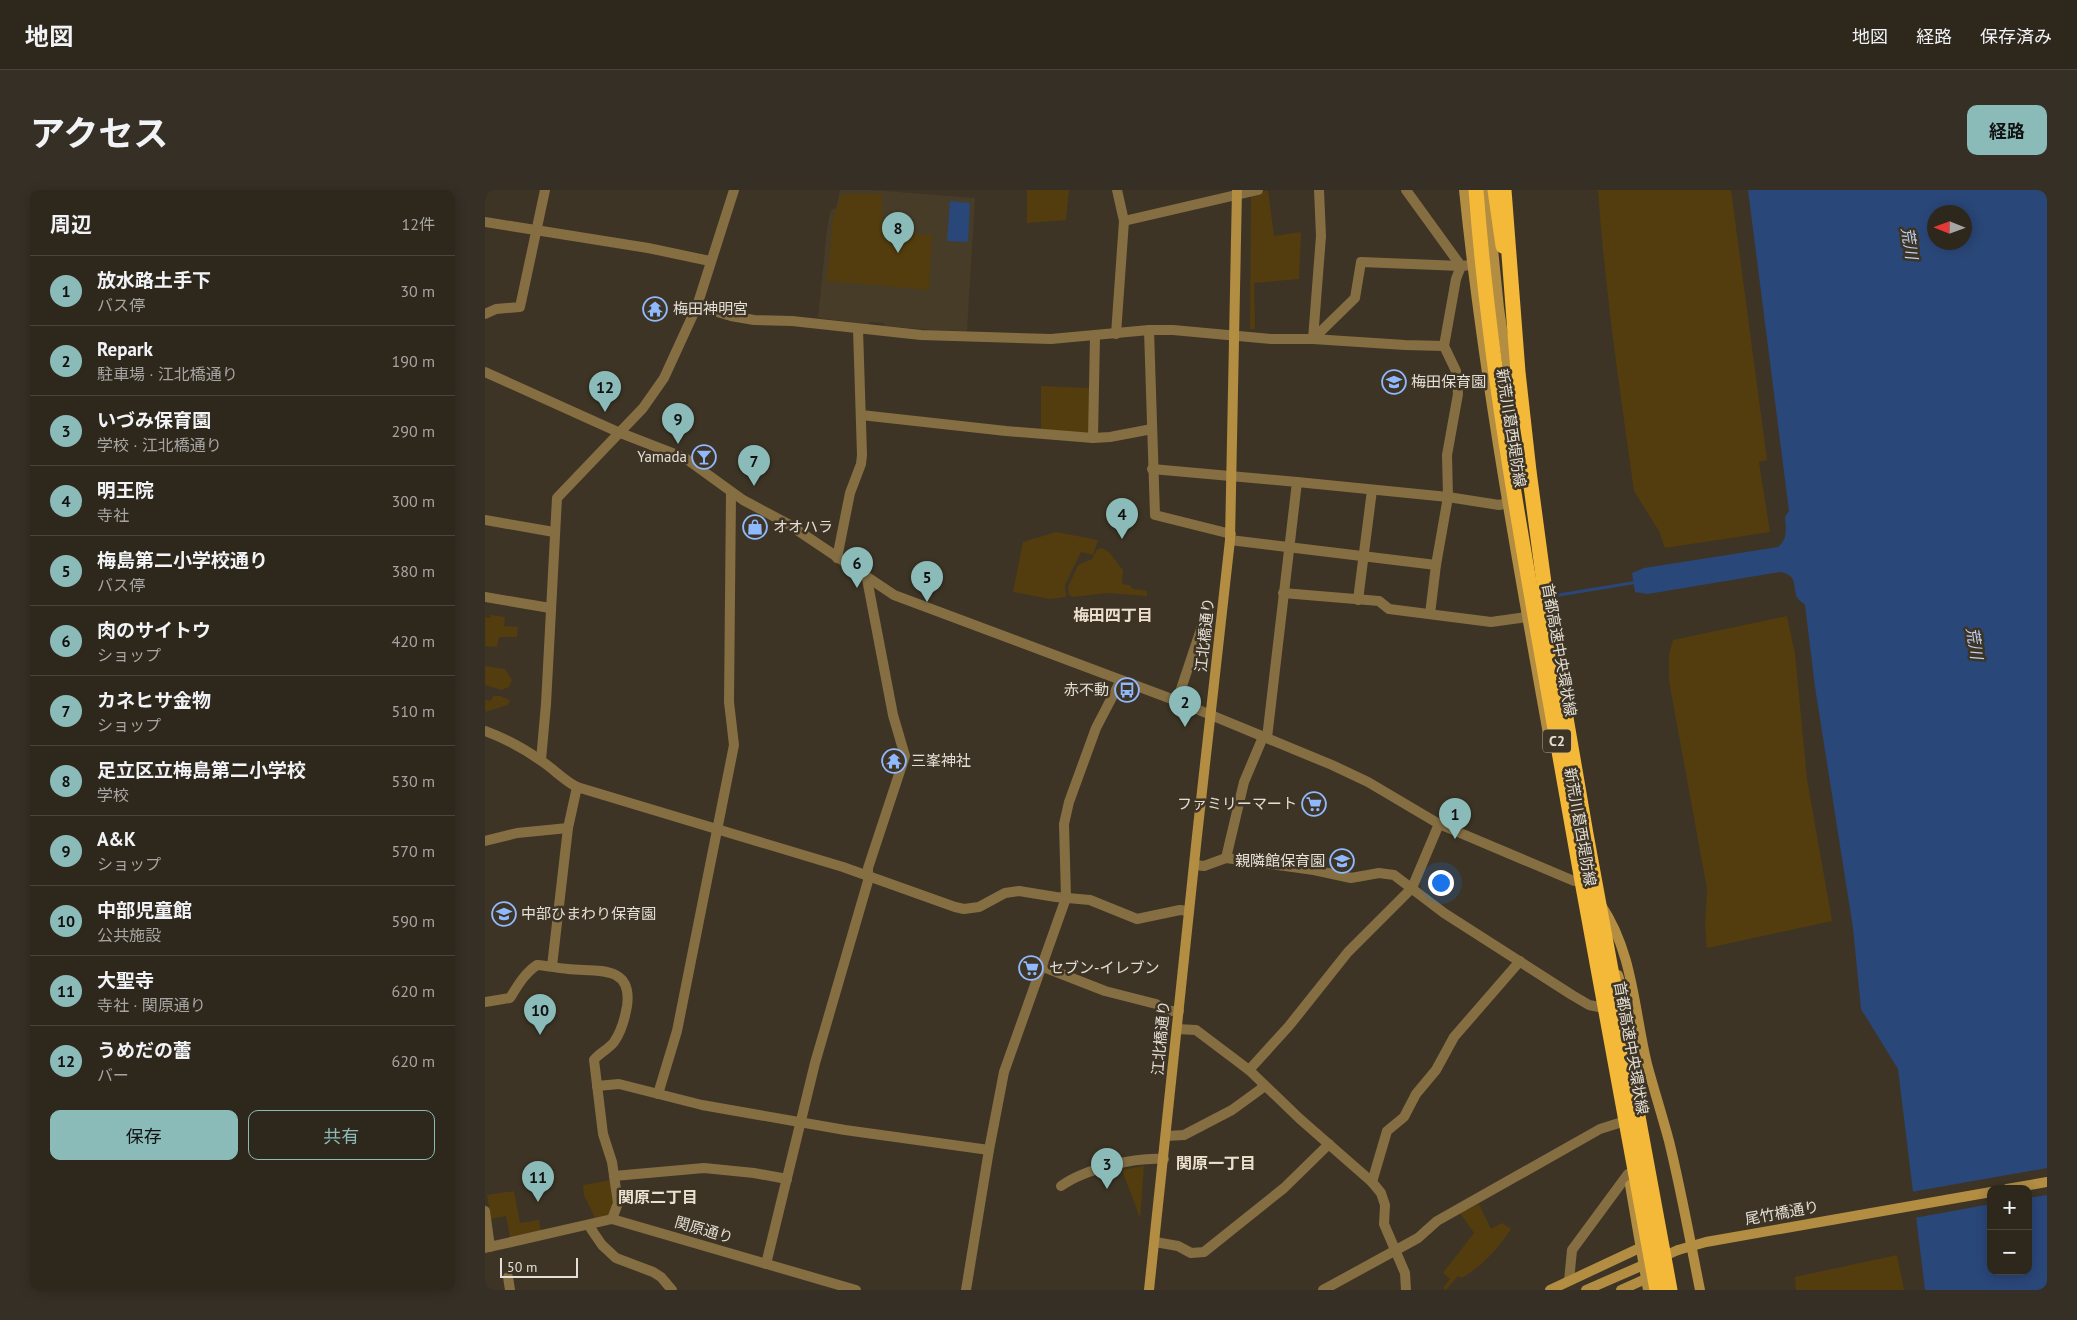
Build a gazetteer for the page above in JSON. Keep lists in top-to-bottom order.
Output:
{
  "streets": {
    "highway": ["首都高速中央環状線", "C2"],
    "main road": ["新荒川葛西堤防線", "江北橋通り", "尾竹橋通り"],
    "street": ["関原通り"]
  },
  "districts": ["梅田四丁目", "関原一丁目", "関原二丁目"],
  "water": ["荒川"],
  "places": {
    "temple": ["梅田神明宮", "三峯神社"],
    "school or university": ["梅田保育園", "親隣館保育園", "中部ひまわり保育園"],
    "bar": ["Yamada"],
    "shop": ["オオハラ"],
    "bus stop": ["赤不動"],
    "supermarket": ["ファミリーマート", "セブン-イレブン"]
  },
  "scale_bar": "50 m",
  "north": "left",
  "page": {
    "header": "地図",
    "nav": ["地図", "経路", "保存済み"],
    "title": "アクセス",
    "buttons": [
      "経路",
      ["保存", "共有"]
    ],
    "heading": ["周辺", "12件"],
    "pins": [
      "8",
      "12",
      "9",
      "7",
      "4",
      "6",
      "5",
      "2",
      "1",
      "10",
      "3",
      "11"
    ],
    "list": [
      {
        "mark": "1",
        "name": "放水路土手下",
        "note": "バス停",
        "value": "30 m"
      },
      {
        "mark": "2",
        "name": "Repark",
        "note": "駐車場 · 江北橋通り",
        "value": "190 m"
      },
      {
        "mark": "3",
        "name": "いづみ保育園",
        "note": "学校 · 江北橋通り",
        "value": "290 m"
      },
      {
        "mark": "4",
        "name": "明王院",
        "note": "寺社",
        "value": "300 m"
      },
      {
        "mark": "5",
        "name": "梅島第二小学校通り",
        "note": "バス停",
        "value": "380 m"
      },
      {
        "mark": "6",
        "name": "肉のサイトウ",
        "note": "ショップ",
        "value": "420 m"
      },
      {
        "mark": "7",
        "name": "カネヒサ金物",
        "note": "ショップ",
        "value": "510 m"
      },
      {
        "mark": "8",
        "name": "足立区立梅島第二小学校",
        "note": "学校",
        "value": "530 m"
      },
      {
        "mark": "9",
        "name": "A&K",
        "note": "ショップ",
        "value": "570 m"
      },
      {
        "mark": "10",
        "name": "中部児童館",
        "note": "公共施設",
        "value": "590 m"
      },
      {
        "mark": "11",
        "name": "大聖寺",
        "note": "寺社 · 関原通り",
        "value": "620 m"
      },
      {
        "mark": "12",
        "name": "うめだの蕾",
        "note": "バー",
        "value": "620 m"
      }
    ],
    "map_buttons": ["+", "−"],
    "scale": "50 m"
  }
}
